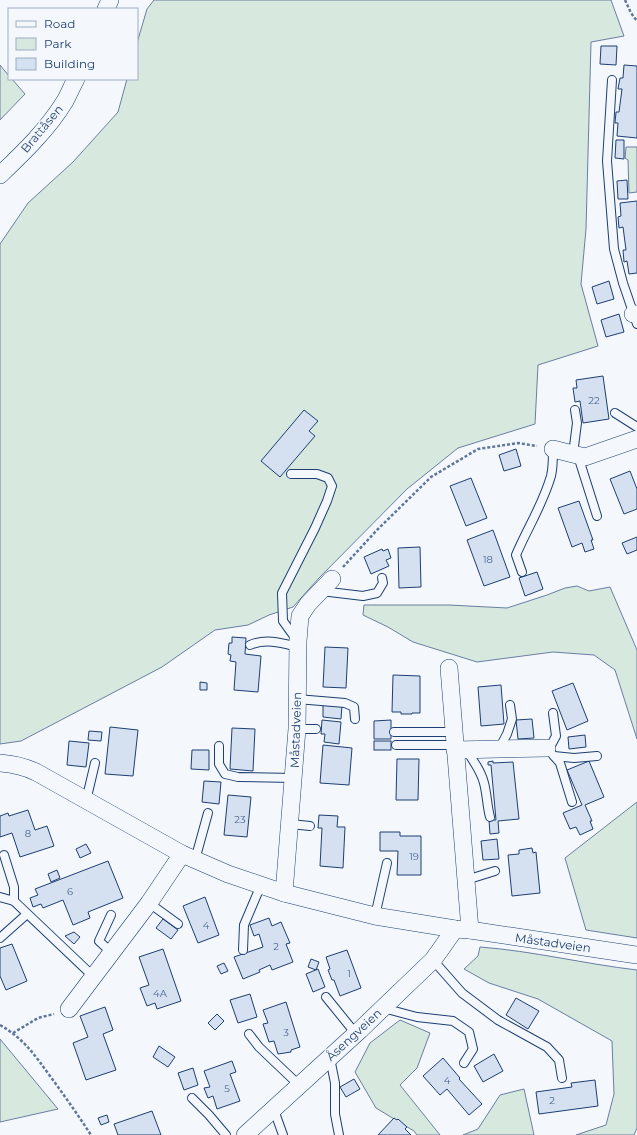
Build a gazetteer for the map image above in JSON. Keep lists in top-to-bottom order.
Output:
{
  "streets": {
    "street": ["Brattåsen", "Måstadveien", "Åsengveien"]
  },
  "crossings": [
    ["Måstadveien", "Åsengveien"]
  ],
  "house_numbers": [
    "22",
    "18",
    "23",
    "8",
    "19",
    "6",
    "4",
    "2",
    "1",
    "4A",
    "3",
    "4",
    "5",
    "2"
  ],
  "legend": ["Road", "Park", "Building"]
}
